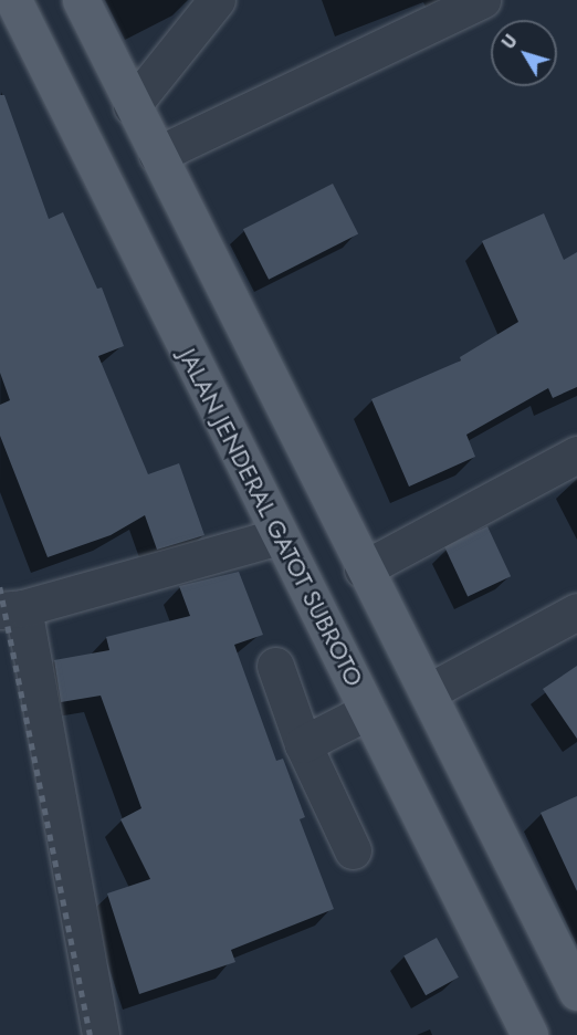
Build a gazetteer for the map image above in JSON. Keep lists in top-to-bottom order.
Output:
{
  "streets": {
    "main road": ["JALAN JENDERAL GATOT SUBROTO"]
  },
  "north": "top left"
}
